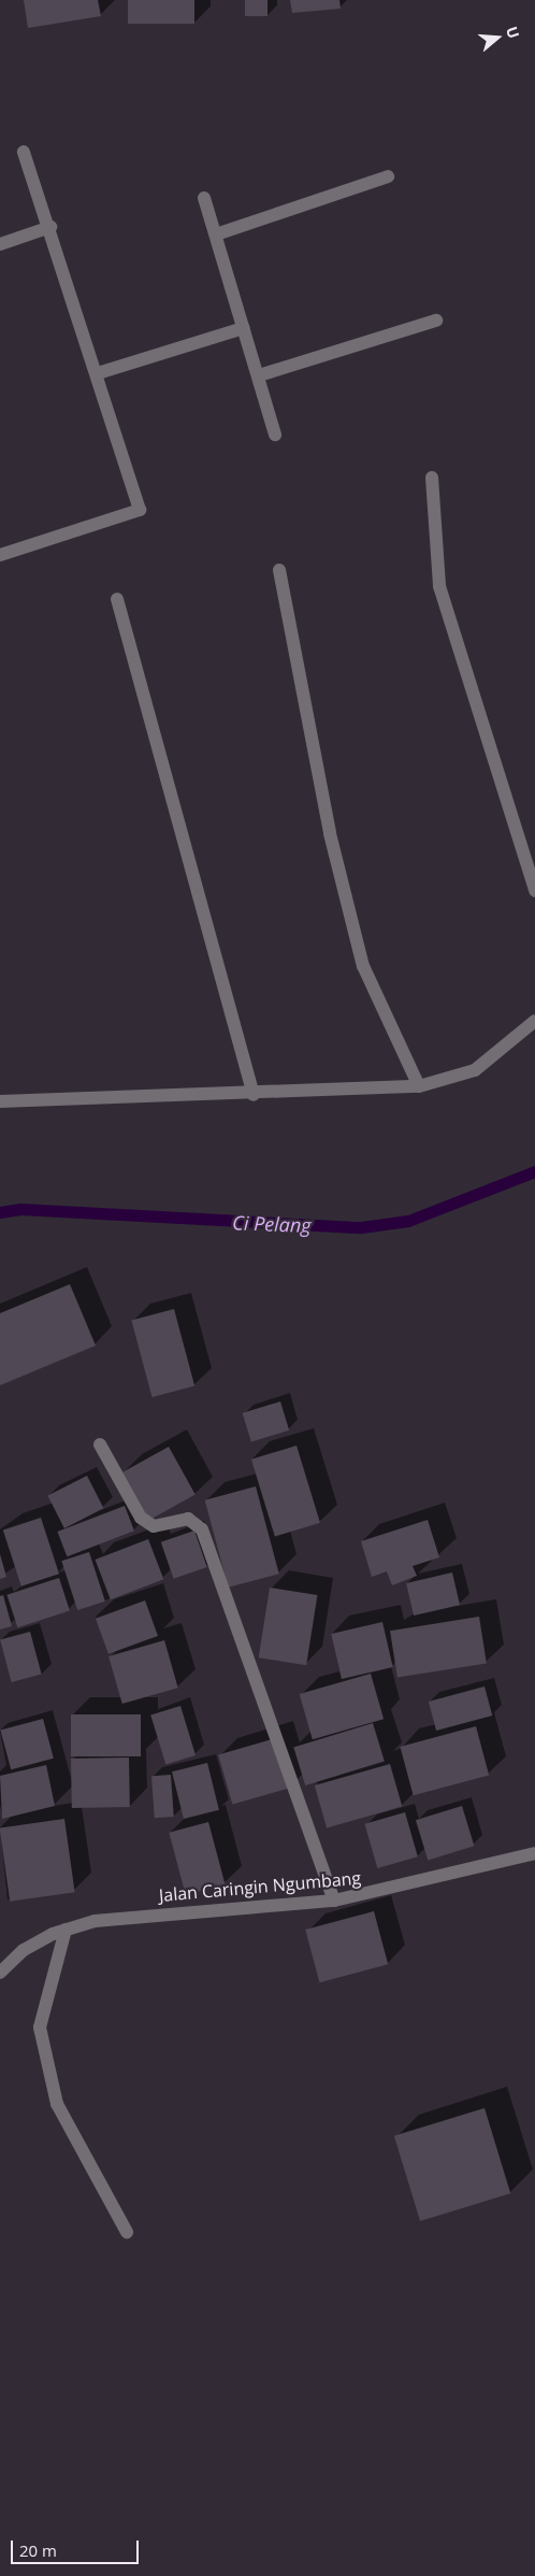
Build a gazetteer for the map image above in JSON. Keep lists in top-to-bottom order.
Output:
{
  "streets": {
    "street": ["Jalan Caringin Ngumbang"]
  },
  "water": ["Ci Pelang"],
  "scale_bar": "20 m",
  "north": "right"
}
